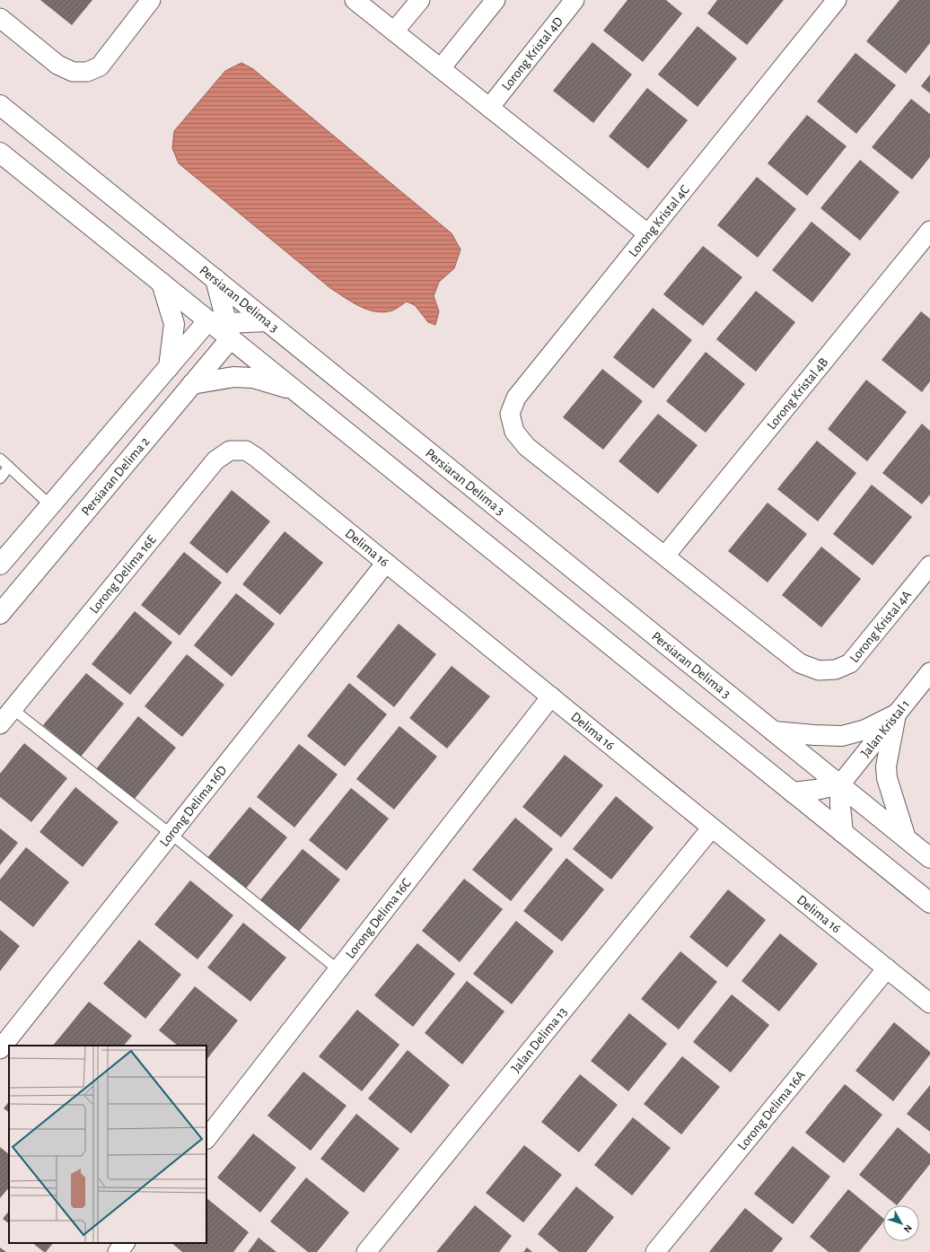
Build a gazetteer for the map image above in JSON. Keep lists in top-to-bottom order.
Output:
{
  "streets": {
    "street": [
      "Lorong Kristal 4D",
      "Lorong Kristal 4C",
      "Persiaran Delima 3",
      "Lorong Kristal 4B",
      "Persiaran Delima 2",
      "Delima 16",
      "Lorong Delima 16E",
      "Lorong Kristal 4A",
      "Jalan Kristal 1",
      "Lorong Delima 16D",
      "Lorong Delima 16C",
      "Jalan Delima 13",
      "Lorong Delima 16A"
    ]
  },
  "crossings": [
    ["Lorong Kristal 4C", "Lorong Kristal 4B"],
    ["Lorong Kristal 4C", "Lorong Kristal 4A"],
    ["Persiaran Delima 3", "Jalan Kristal 1"],
    ["Lorong Kristal 4B", "Lorong Kristal 4A"],
    ["Delima 16", "Lorong Delima 16E"],
    ["Delima 16", "Lorong Delima 16D"],
    ["Delima 16", "Lorong Delima 16C"],
    ["Delima 16", "Jalan Delima 13"],
    ["Delima 16", "Lorong Delima 16A"]
  ],
  "north": "bottom right"
}
